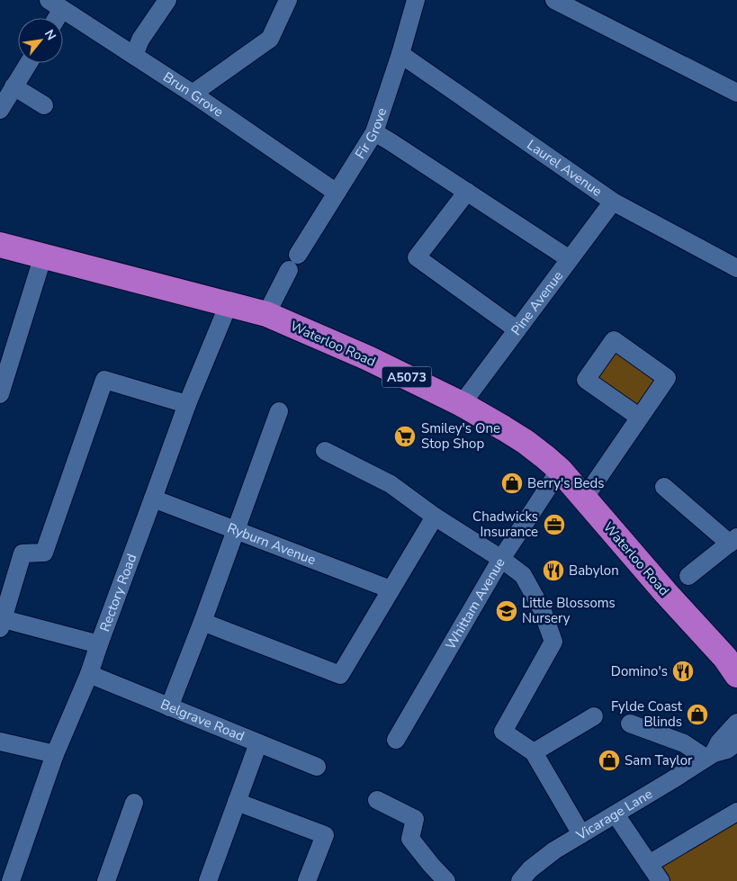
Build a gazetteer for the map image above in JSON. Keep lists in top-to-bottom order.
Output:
{
  "streets": {
    "highway": ["Waterloo Road", "A5073"],
    "street": [
      "Brun Grove",
      "Fir Grove",
      "Laurel Avenue",
      "Pine Avenue",
      "Ryburn Avenue",
      "Rectory Road",
      "Whittam Avenue",
      "Belgrave Road",
      "Vicarage Lane"
    ]
  },
  "crossings": [
    ["Brun Grove", "Fir Grove"],
    ["Fir Grove", "Laurel Avenue"],
    ["Laurel Avenue", "Pine Avenue"],
    ["Pine Avenue", "Waterloo Road"],
    ["Waterloo Road", "Rectory Road"],
    ["Waterloo Road", "Whittam Avenue"],
    ["Ryburn Avenue", "Rectory Road"],
    ["Rectory Road", "Belgrave Road"]
  ],
  "places": {
    "supermarket": ["Smiley's One Stop Shop"],
    "shop": ["Berry's Beds", "Fylde Coast Blinds", "Sam Taylor"],
    "office": ["Chadwicks Insurance"],
    "restaurant": ["Babylon", "Domino's"],
    "school or university": ["Little Blossoms Nursery"]
  },
  "north": "top right"
}
